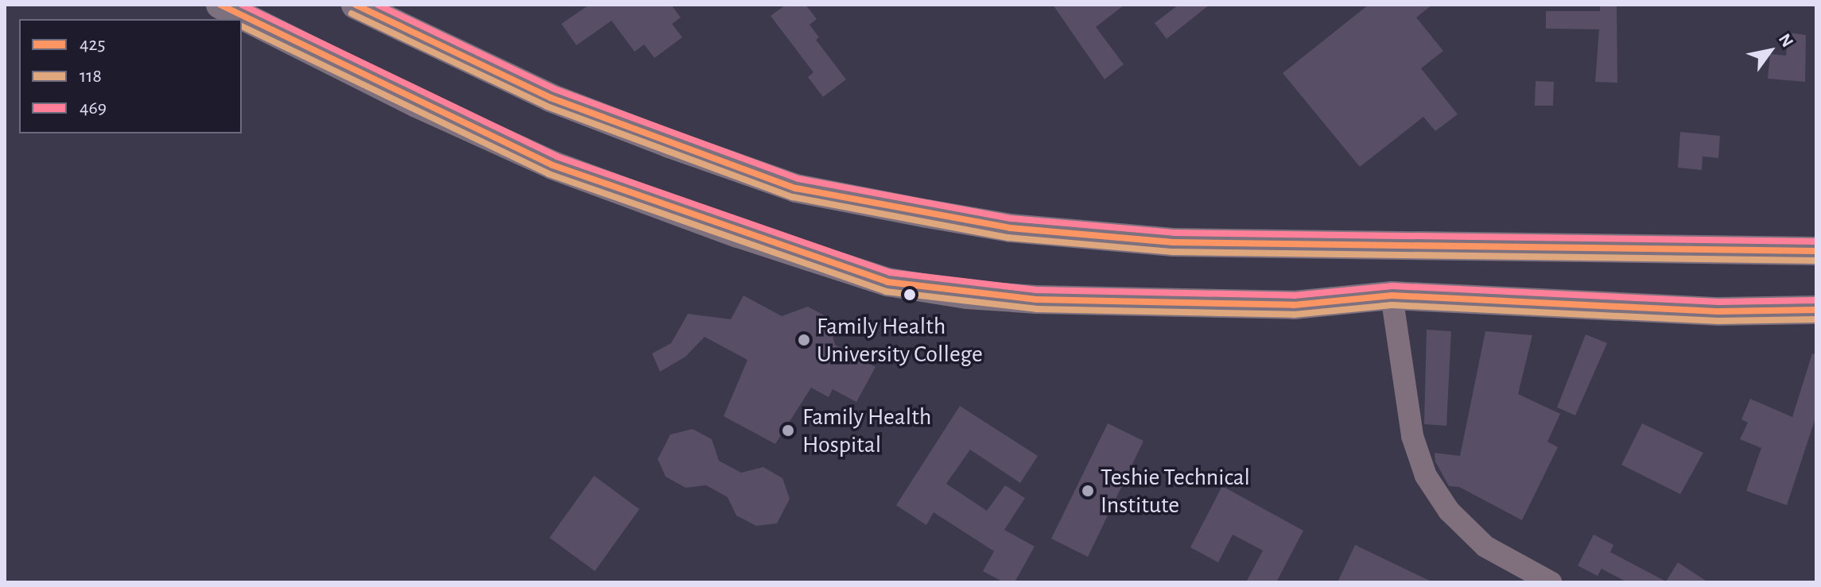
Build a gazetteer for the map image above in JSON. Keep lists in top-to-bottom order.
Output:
{
  "places": ["Family Health University College", "Family Health Hospital", "Teshie Technical Institute"],
  "lines": ["transit line 425", "transit line 469", "transit line 118"],
  "legend": ["425", "118", "469"],
  "north": "top right"
}
